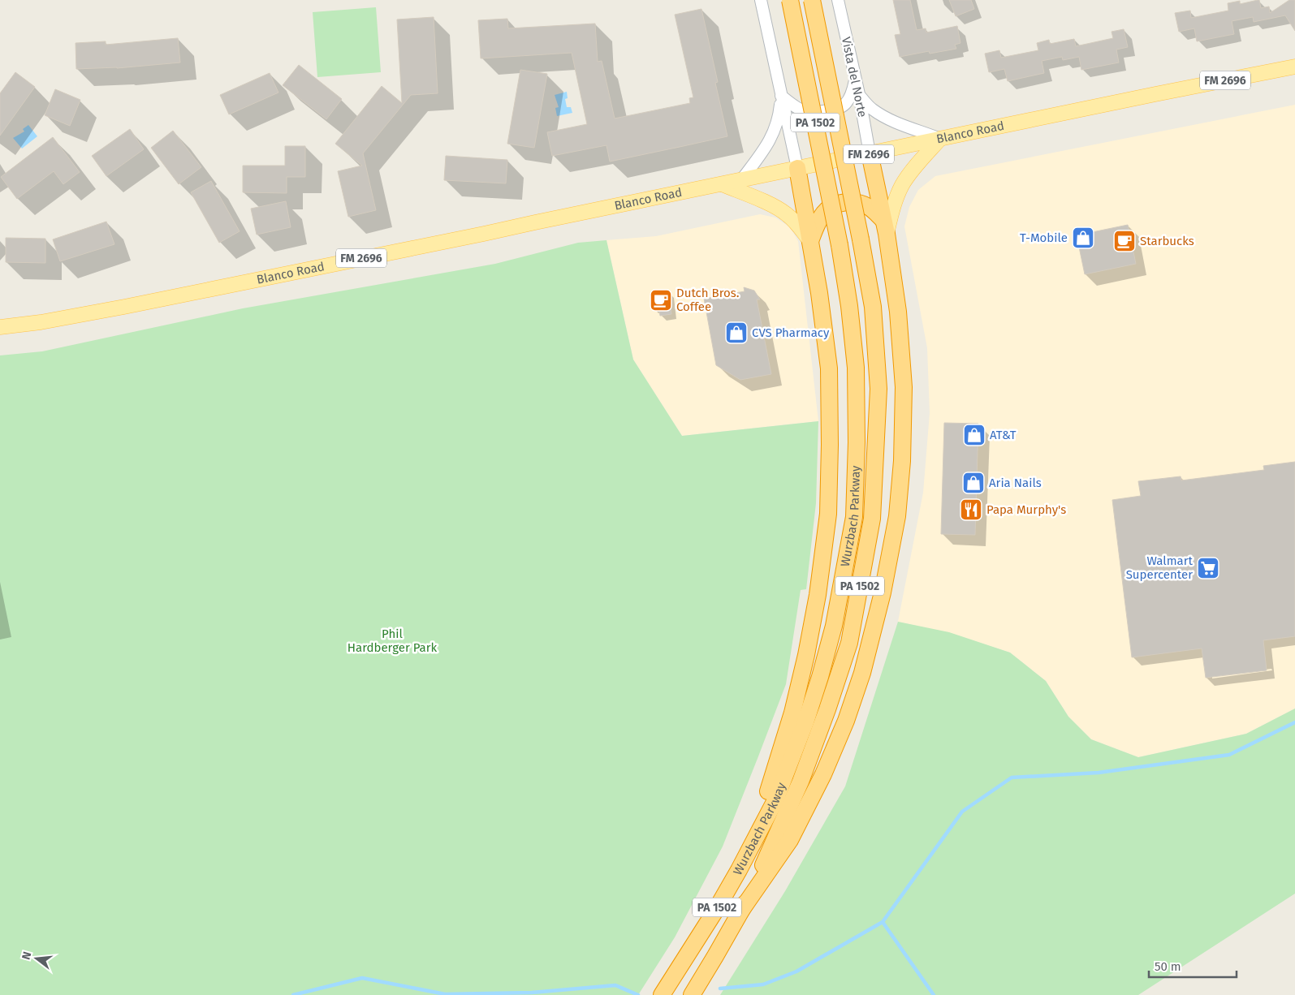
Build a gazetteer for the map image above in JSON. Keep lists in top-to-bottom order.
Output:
{
  "streets": {
    "highway": ["PA 1502", "Wurzbach Parkway"],
    "main road": ["FM 2696", "Blanco Road"],
    "street": ["Vista del Norte"]
  },
  "crossings": [
    ["Vista del Norte", "Blanco Road"]
  ],
  "parks": ["Phil Hardberger Park"],
  "places": {
    "shop": [
      "T-Mobile",
      "CVS Pharmacy",
      "AT&T",
      "Aria Nails"
    ],
    "cafe": ["Starbucks", "Dutch Bros. Coffee"],
    "restaurant": ["Papa Murphy's"],
    "supermarket": ["Walmart Supercenter"]
  },
  "scale_bar": "50 m",
  "north": "left"
}
